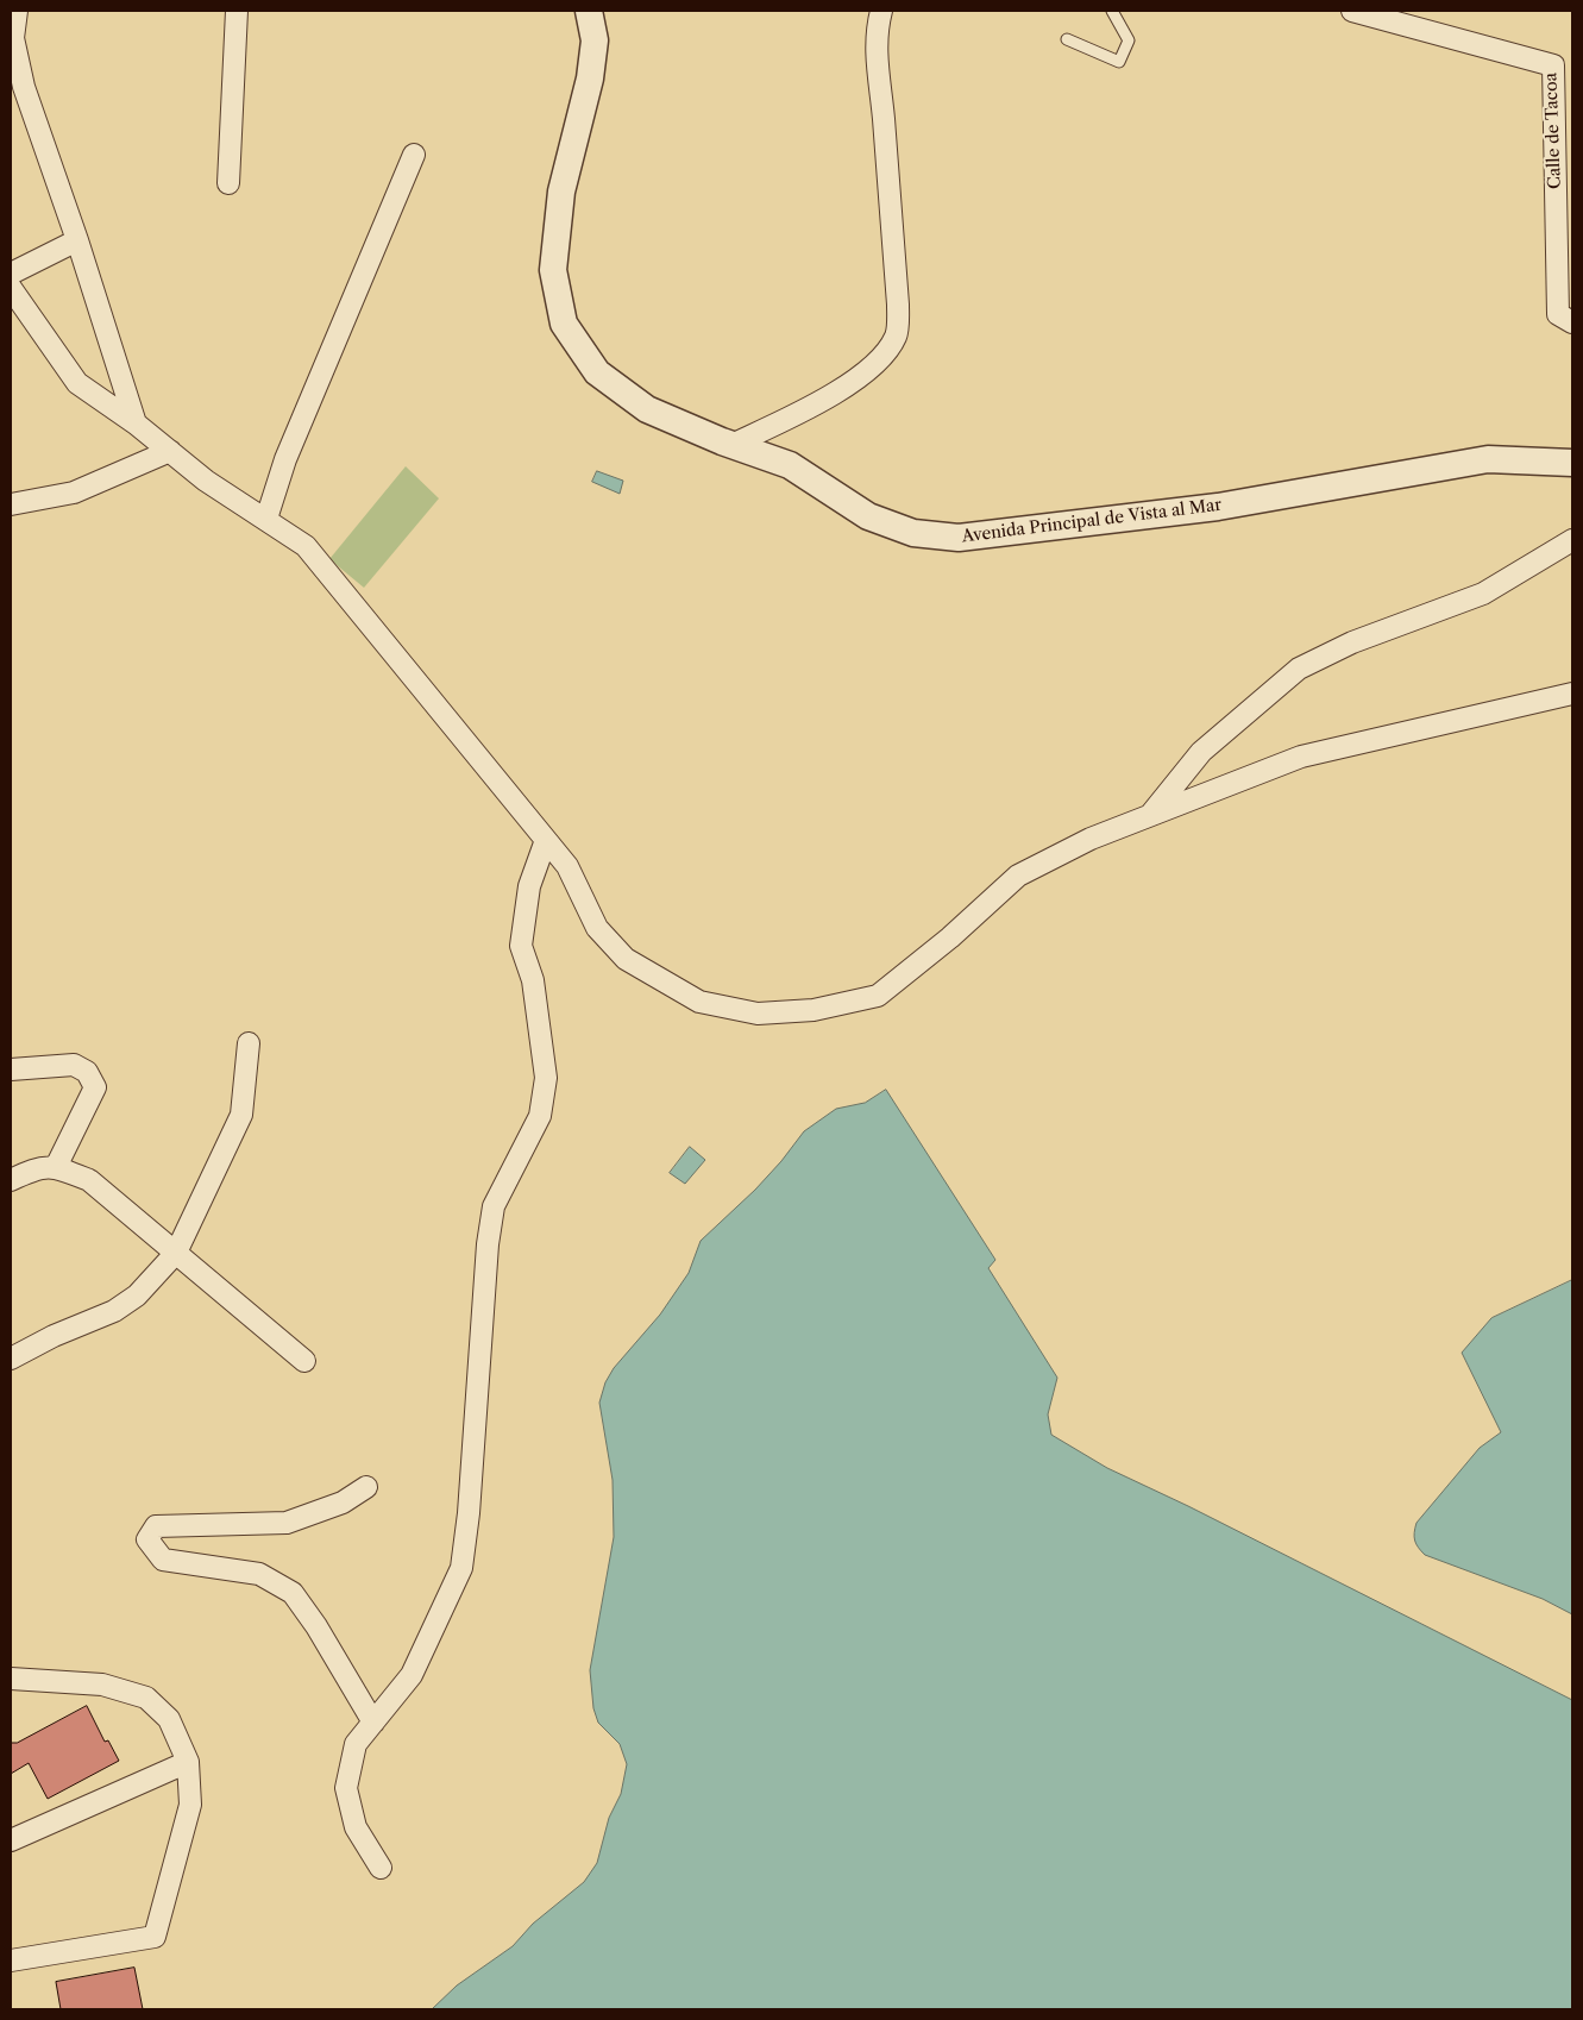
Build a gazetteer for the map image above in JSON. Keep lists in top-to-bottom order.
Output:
{
  "streets": {
    "street": ["Calle de Tacoa", "Avenida Principal de Vista al Mar"]
  }
}
